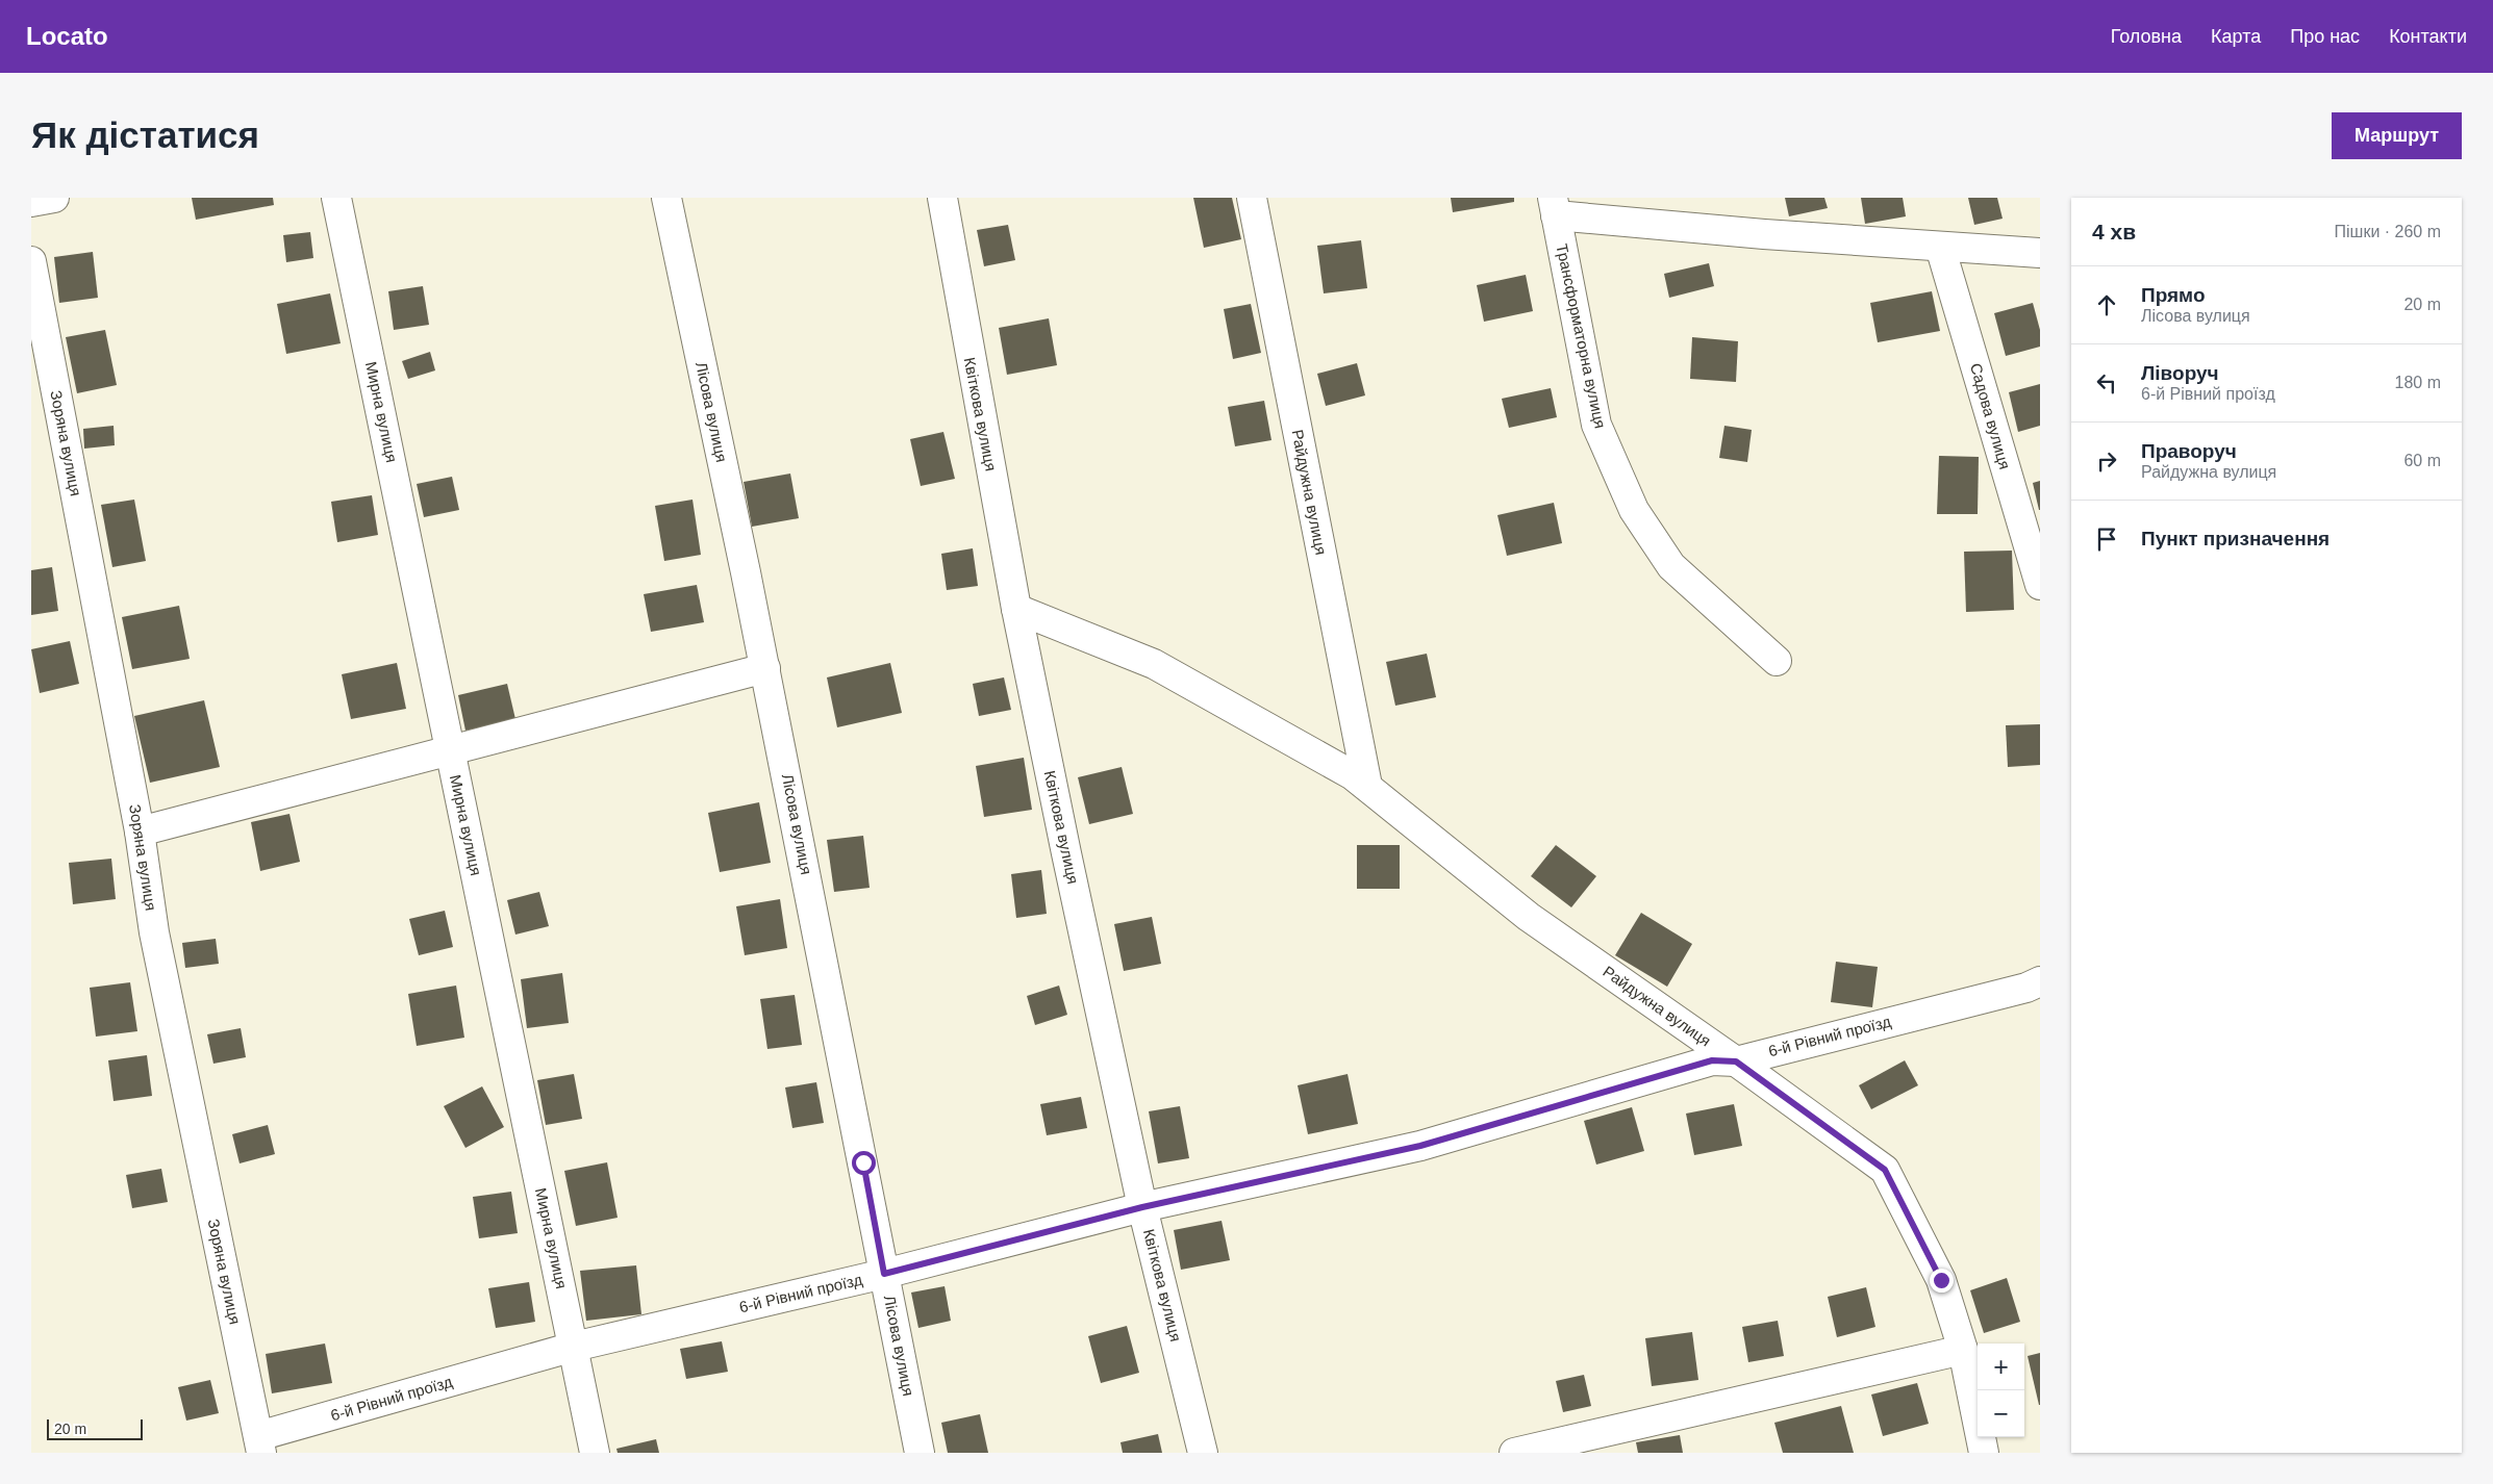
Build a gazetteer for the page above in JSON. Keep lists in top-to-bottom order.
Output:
{
  "streets": {
    "street": [
      "Трансформаторна вулиця",
      "Мирна вулиця",
      "Лісова вулиця",
      "Квіткова вулиця",
      "Садова вулиця",
      "Зоряна вулиця",
      "Райдужна вулиця",
      "6-й Рівний проїзд"
    ]
  },
  "crossings": [
    ["Мирна вулиця", "6-й Рівний проїзд"],
    ["Лісова вулиця", "6-й Рівний проїзд"],
    ["Квіткова вулиця", "Райдужна вулиця"],
    ["Квіткова вулиця", "6-й Рівний проїзд"],
    ["Зоряна вулиця", "6-й Рівний проїзд"],
    ["Райдужна вулиця", "6-й Рівний проїзд"]
  ],
  "scale_bar": "20 m",
  "page": {
    "header": "Locato",
    "nav": [
      "Головна",
      "Карта",
      "Про нас",
      "Контакти"
    ],
    "buttons": "Маршрут",
    "title": "Як дістатися",
    "heading": ["4 хв", "Пішки · 260 m"],
    "list": [
      ["Прямо", "Лісова вулиця", "20 m"],
      ["Ліворуч", "6-й Рівний проїзд", "180 m"],
      ["Праворуч", "Райдужна вулиця", "60 m"],
      "Пункт призначення"
    ],
    "map_buttons": ["+", "−"],
    "scale": "20 m"
  }
}
